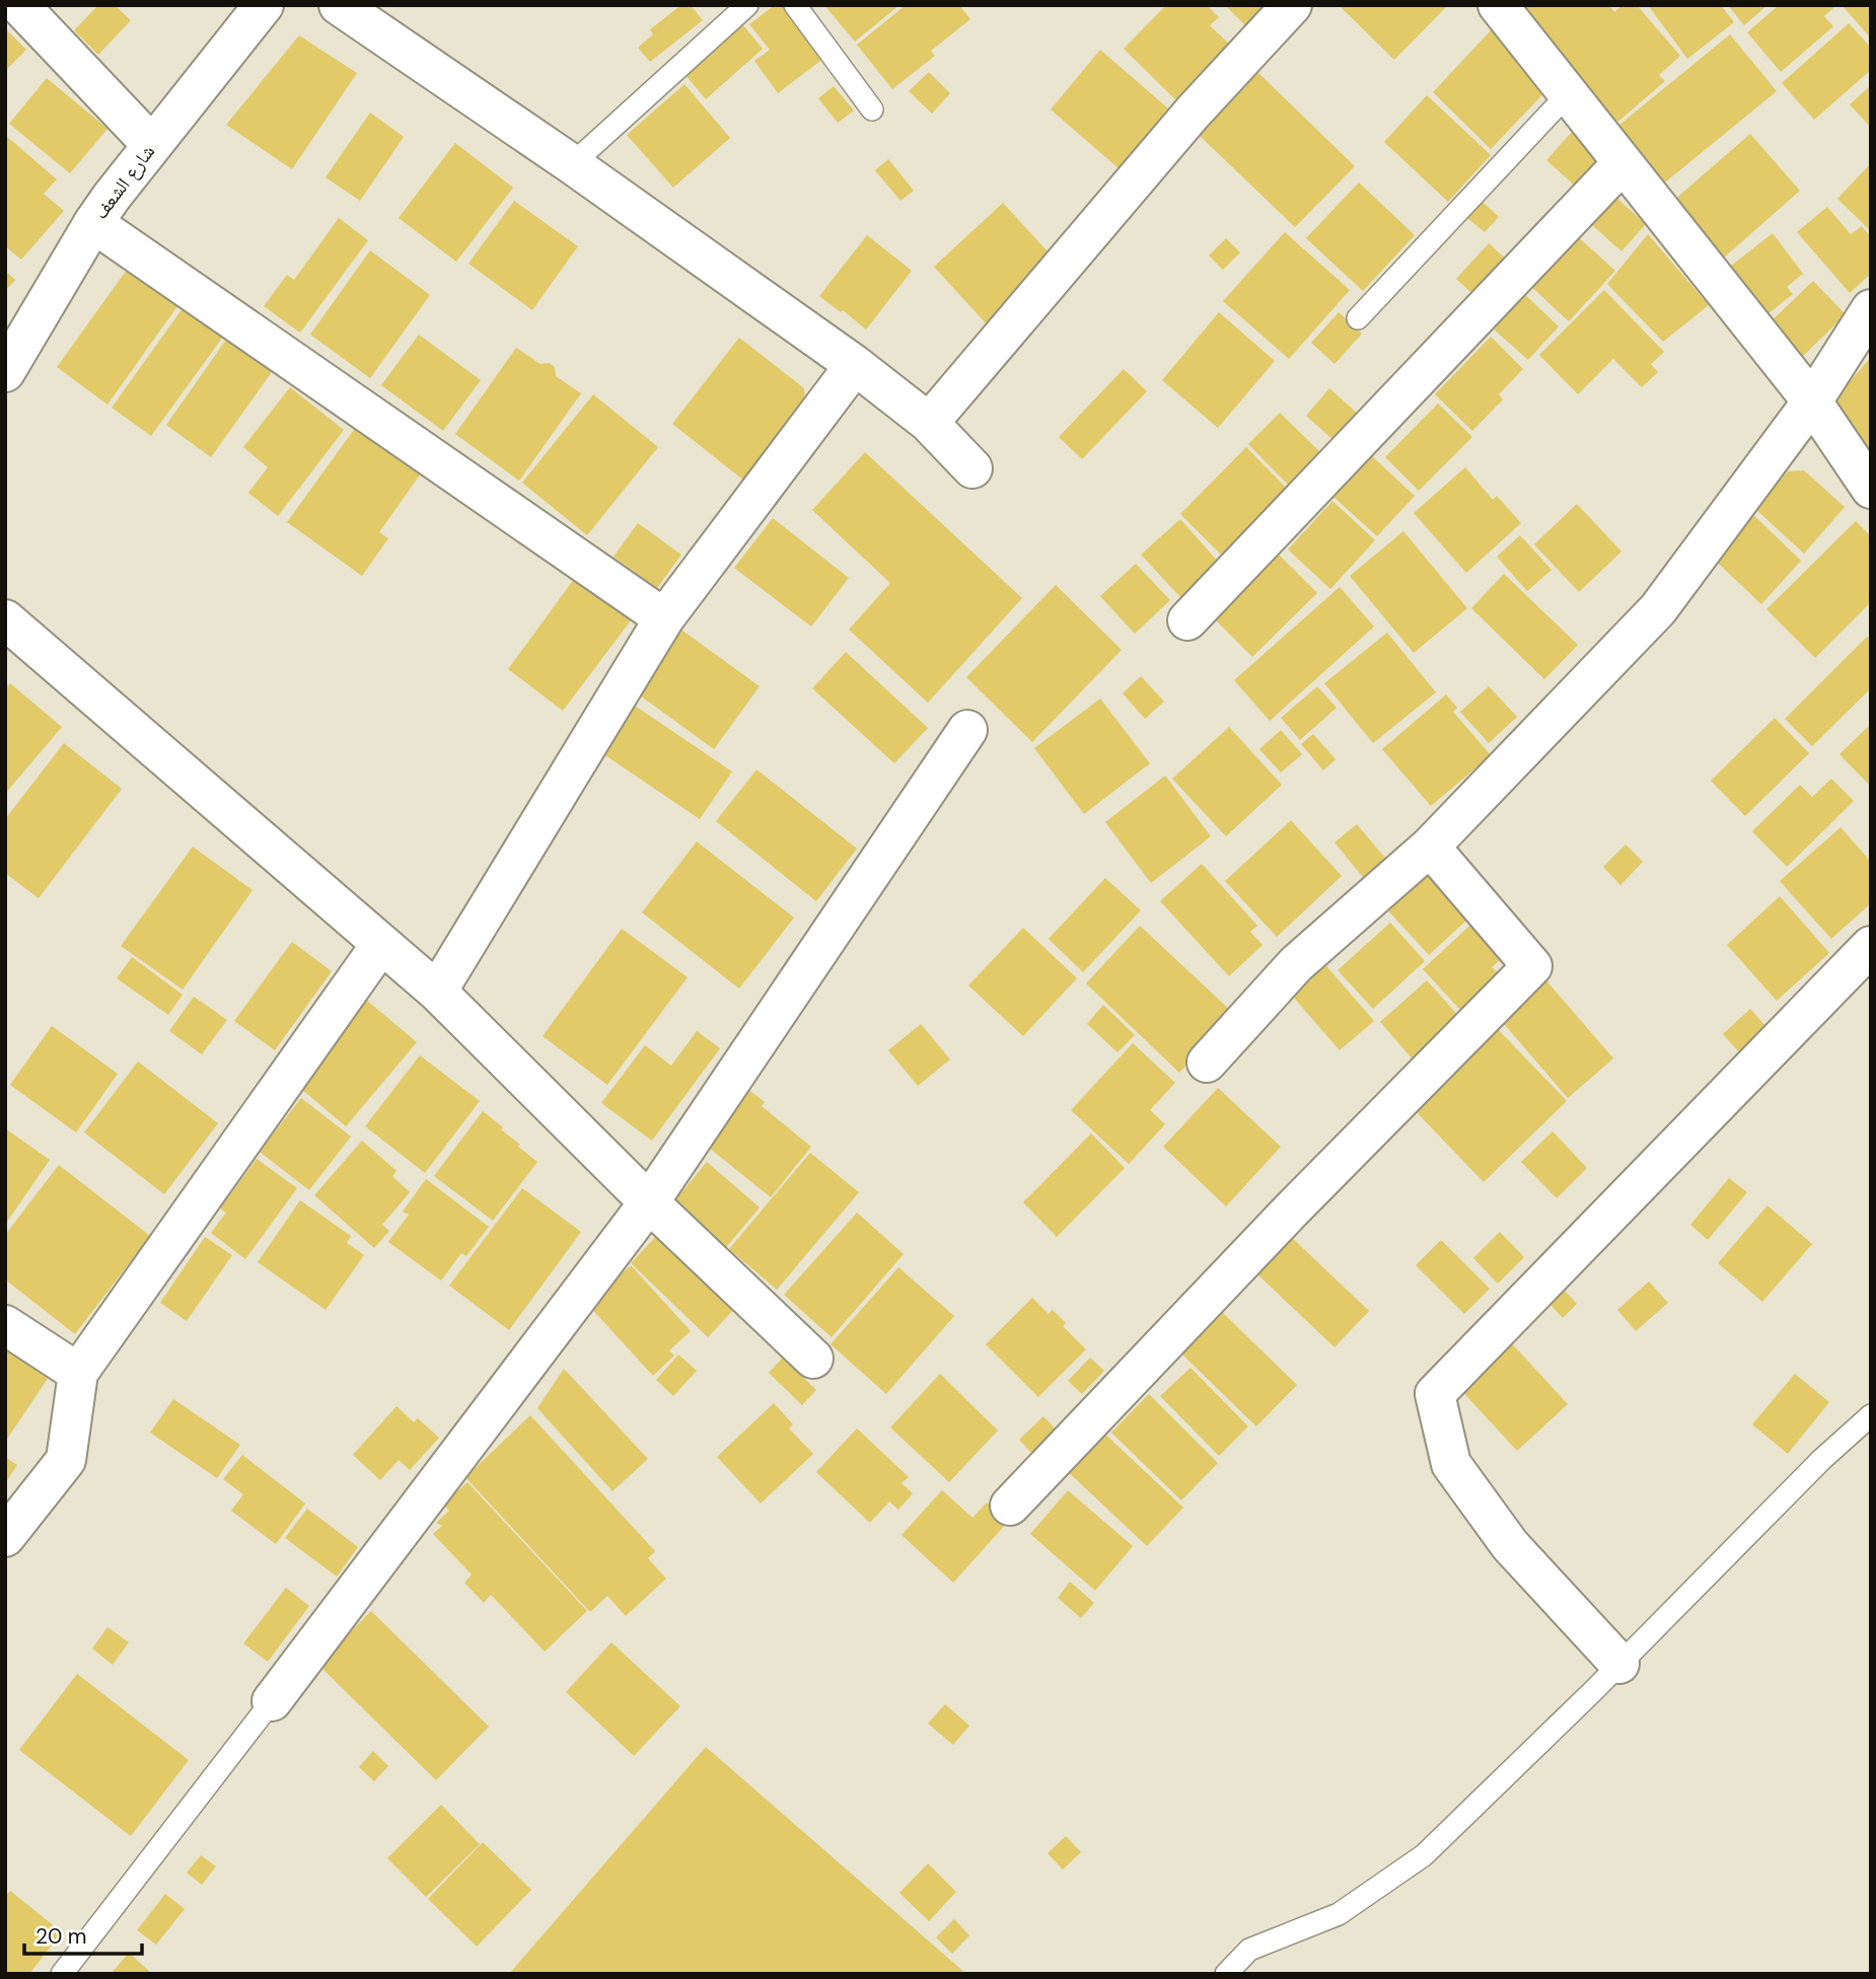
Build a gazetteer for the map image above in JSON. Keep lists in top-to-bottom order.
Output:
{
  "streets": {
    "street": ["شارع الشعف"]
  },
  "scale_bar": "20 m"
}
